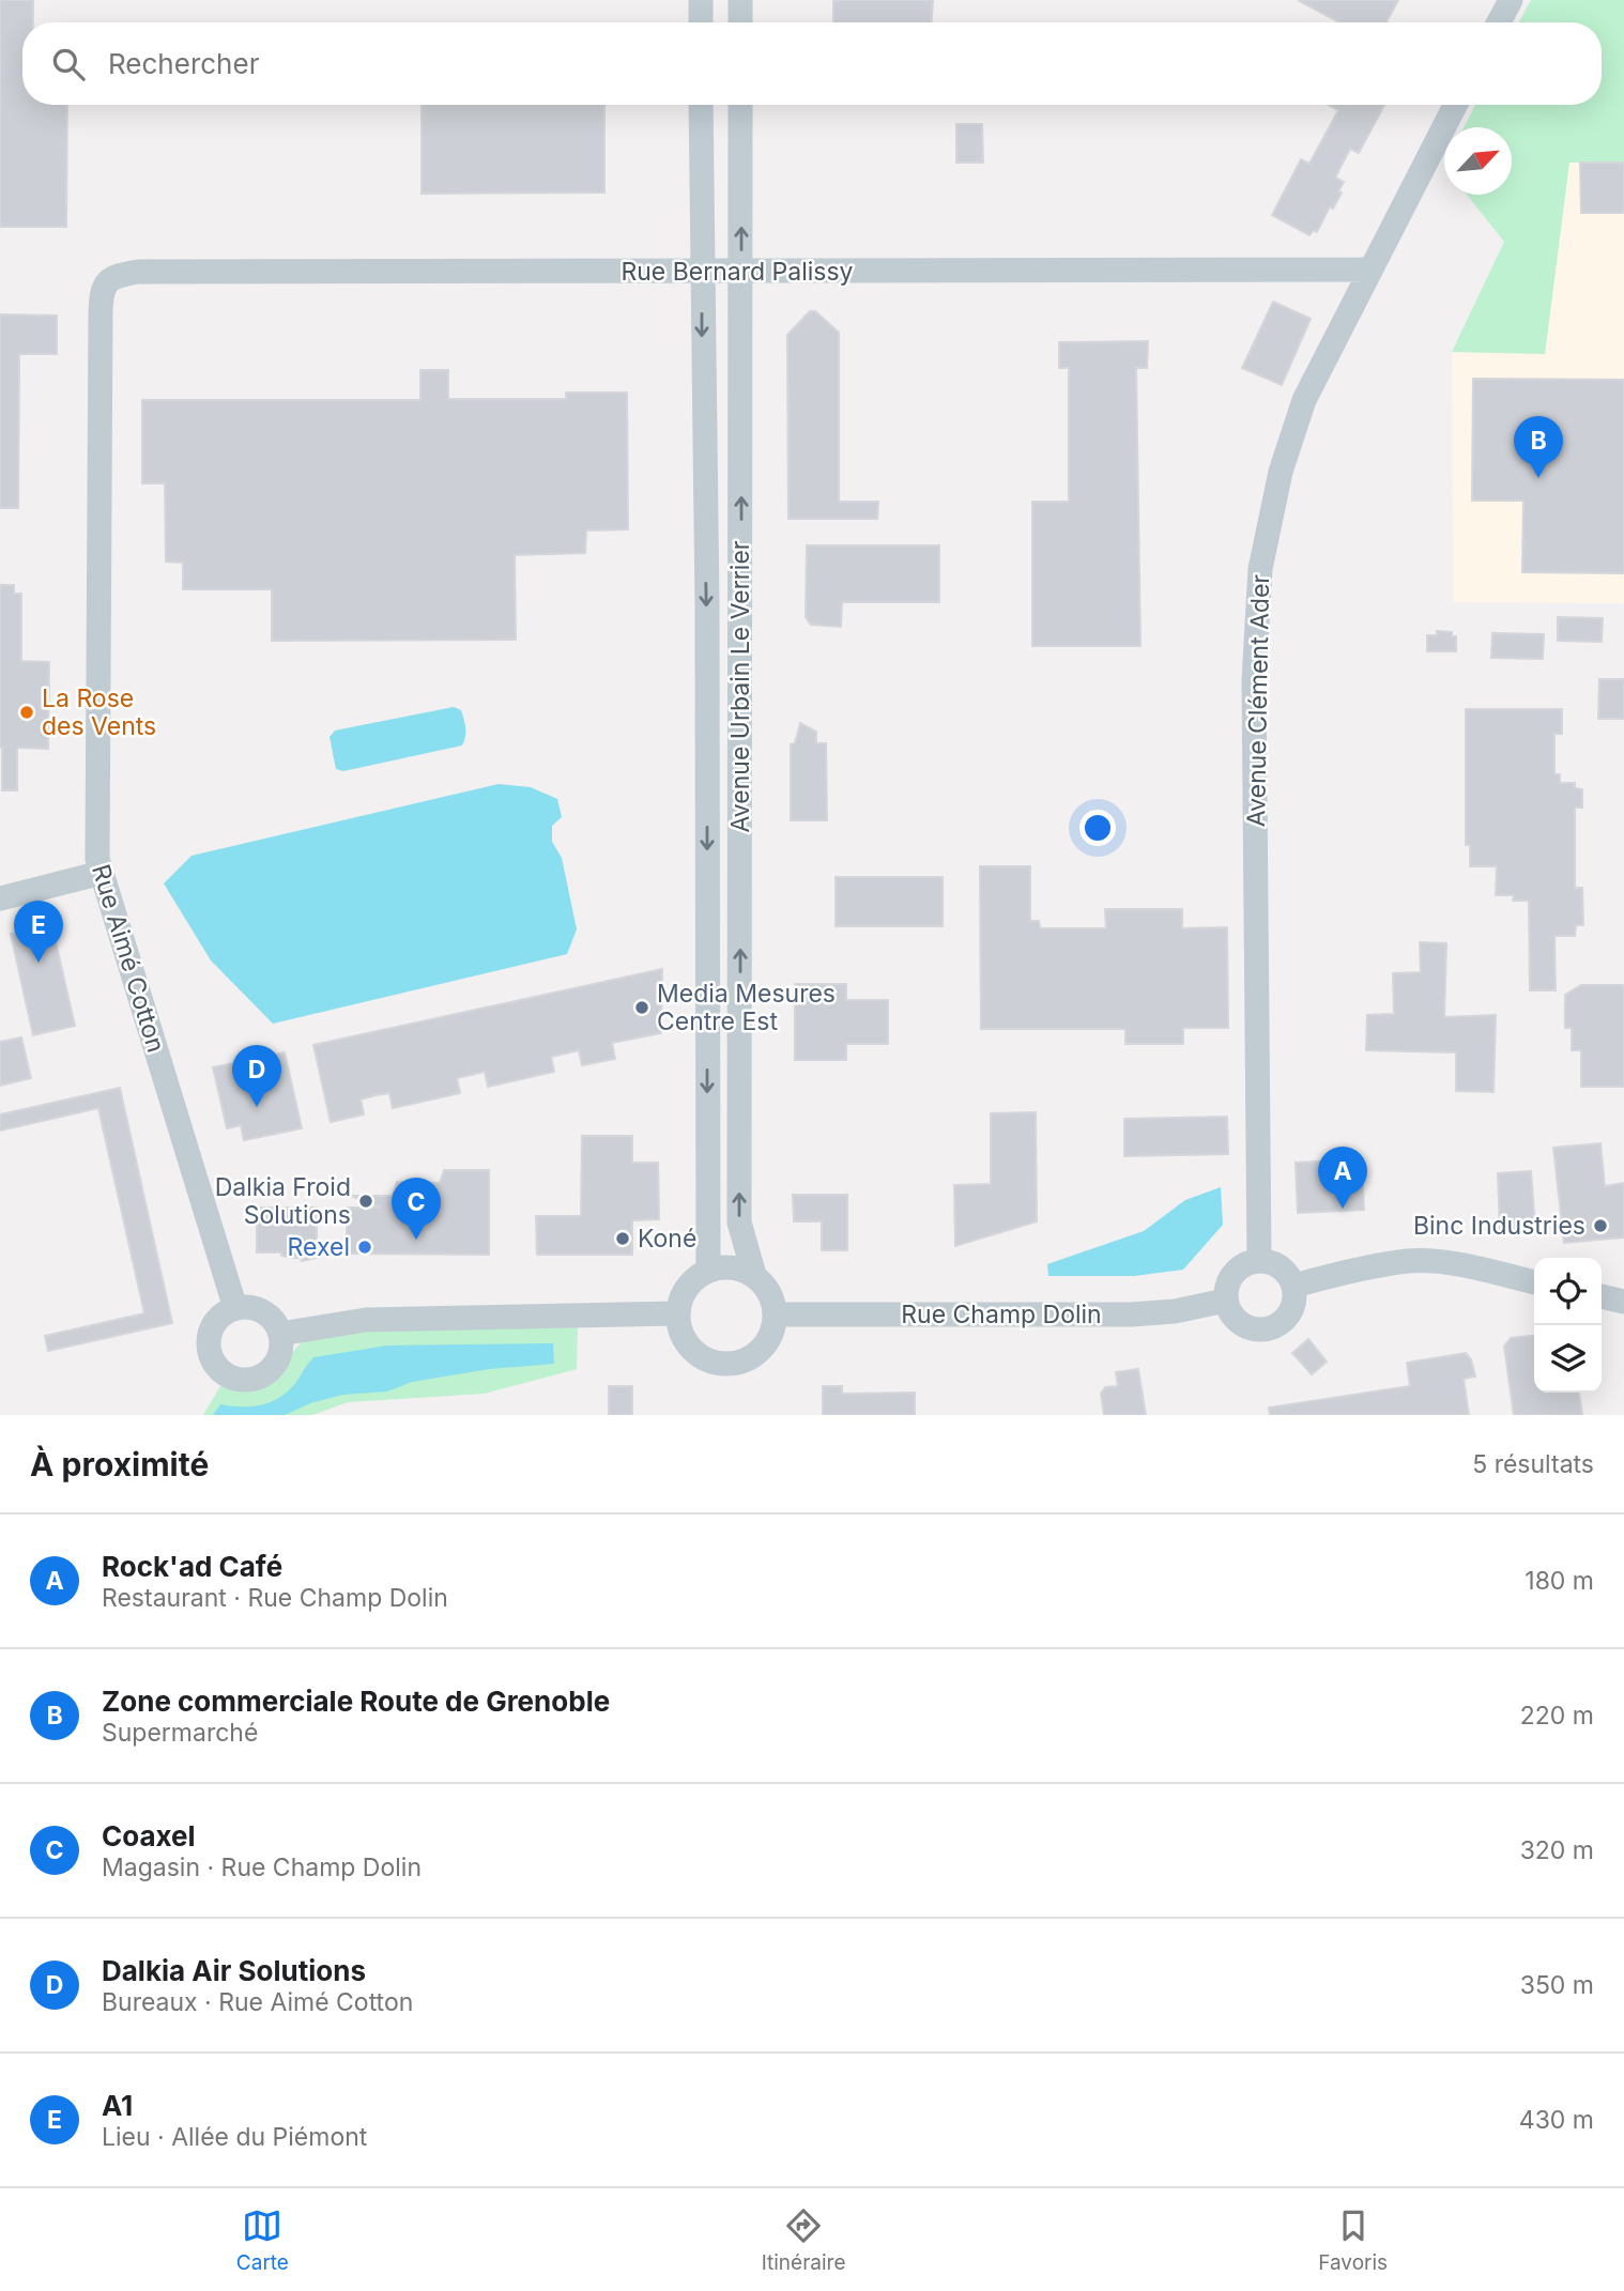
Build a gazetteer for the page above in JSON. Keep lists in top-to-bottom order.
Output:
{
  "streets": {
    "street": [
      "Rue Bernard Palissy",
      "Avenue Urbain Le Verrier",
      "Avenue Clément Ader",
      "Rue Aimé Cotton",
      "Rue Champ Dolin"
    ]
  },
  "crossings": [
    ["Rue Bernard Palissy", "Avenue Urbain Le Verrier"],
    ["Rue Bernard Palissy", "Avenue Clément Ader"],
    ["Rue Bernard Palissy", "Rue Aimé Cotton"],
    ["Avenue Urbain Le Verrier", "Rue Champ Dolin"],
    ["Avenue Clément Ader", "Rue Champ Dolin"]
  ],
  "places": [
    "La Rose des Vents",
    "Media Mesures Centre Est",
    "Dalkia Froid Solutions",
    "Binc Industries",
    "Koné",
    "Rexel"
  ],
  "north": "top right",
  "page": {
    "search": "Rechercher",
    "pins": [
      "B",
      "E",
      "D",
      "A",
      "C"
    ],
    "heading": ["À proximité", "5 résultats"],
    "list": [
      {
        "mark": "A",
        "name": "Rock'ad Café",
        "note": "Restaurant · Rue Champ Dolin",
        "value": "180 m"
      },
      {
        "mark": "B",
        "name": "Zone commerciale Route de Grenoble",
        "note": "Supermarché",
        "value": "220 m"
      },
      {
        "mark": "C",
        "name": "Coaxel",
        "note": "Magasin · Rue Champ Dolin",
        "value": "320 m"
      },
      {
        "mark": "D",
        "name": "Dalkia Air Solutions",
        "note": "Bureaux · Rue Aimé Cotton",
        "value": "350 m"
      },
      {
        "mark": "E",
        "name": "A1",
        "note": "Lieu · Allée du Piémont",
        "value": "430 m"
      }
    ],
    "nav": ["Carte", "Itinéraire", "Favoris"]
  }
}
